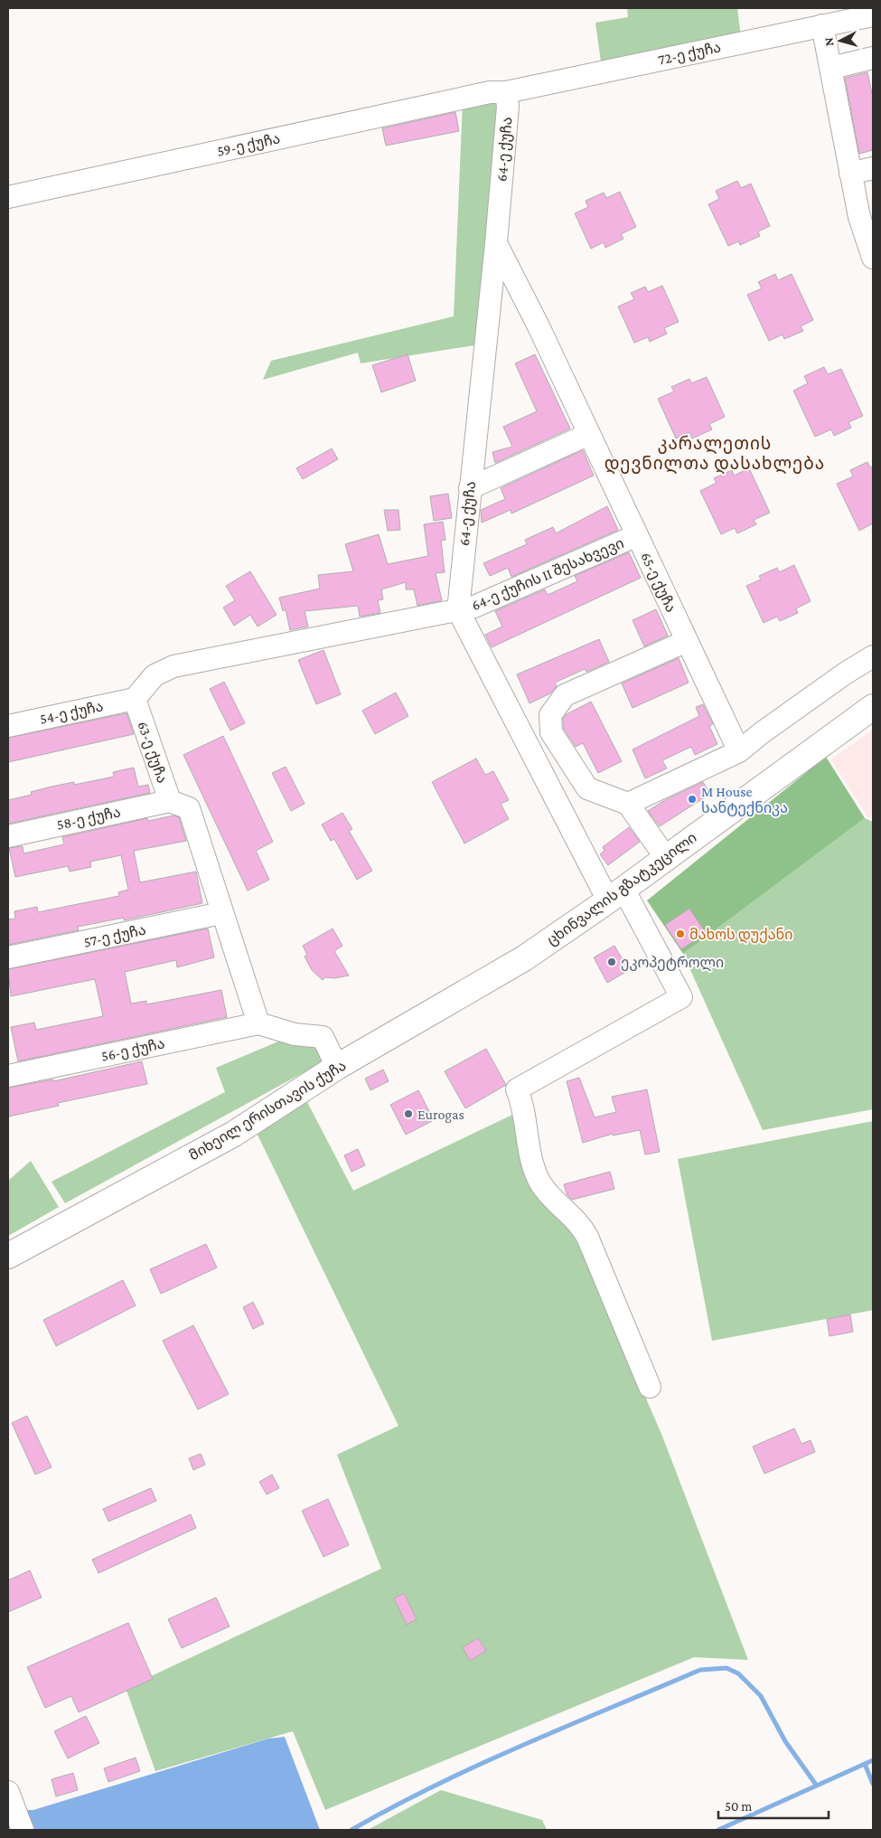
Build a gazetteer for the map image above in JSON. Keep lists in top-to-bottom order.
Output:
{
  "streets": {
    "main road": ["ცხინვალის გზატკეცილი", "მიხეილ ერისთავის ქუჩა"],
    "street": [
      "72-ე ქუჩა",
      "59-ე ქუჩა",
      "64-ე ქუჩა",
      "64-ე ქუჩის II შესახვევი",
      "65-ე ქუჩა",
      "54-ე ქუჩა",
      "63-ე ქუჩა",
      "58-ე ქუჩა",
      "57-ე ქუჩა",
      "56-ე ქუჩა"
    ]
  },
  "crossings": [
    ["72-ე ქუჩა", "59-ე ქუჩა"],
    ["72-ე ქუჩა", "64-ე ქუჩა"],
    ["59-ე ქუჩა", "64-ე ქუჩა"],
    ["64-ე ქუჩა", "64-ე ქუჩის II შესახვევი"],
    ["64-ე ქუჩა", "65-ე ქუჩა"],
    ["64-ე ქუჩის II შესახვევი", "65-ე ქუჩა"],
    ["54-ე ქუჩა", "63-ე ქუჩა"],
    ["63-ე ქუჩა", "58-ე ქუჩა"],
    ["63-ე ქუჩა", "57-ე ქუჩა"],
    ["63-ე ქუჩა", "56-ე ქუჩა"],
    ["ცხინვალის გზატკეცილი", "მიხეილ ერისთავის ქუჩა"]
  ],
  "districts": ["კარალეთის დევნილთა დასახლება"],
  "places": [
    "M House სანტექნიკა",
    "მახოს დუქანი",
    "ეკოპეტროლი",
    "Eurogas"
  ],
  "scale_bar": "50 m",
  "north": "left"
}
